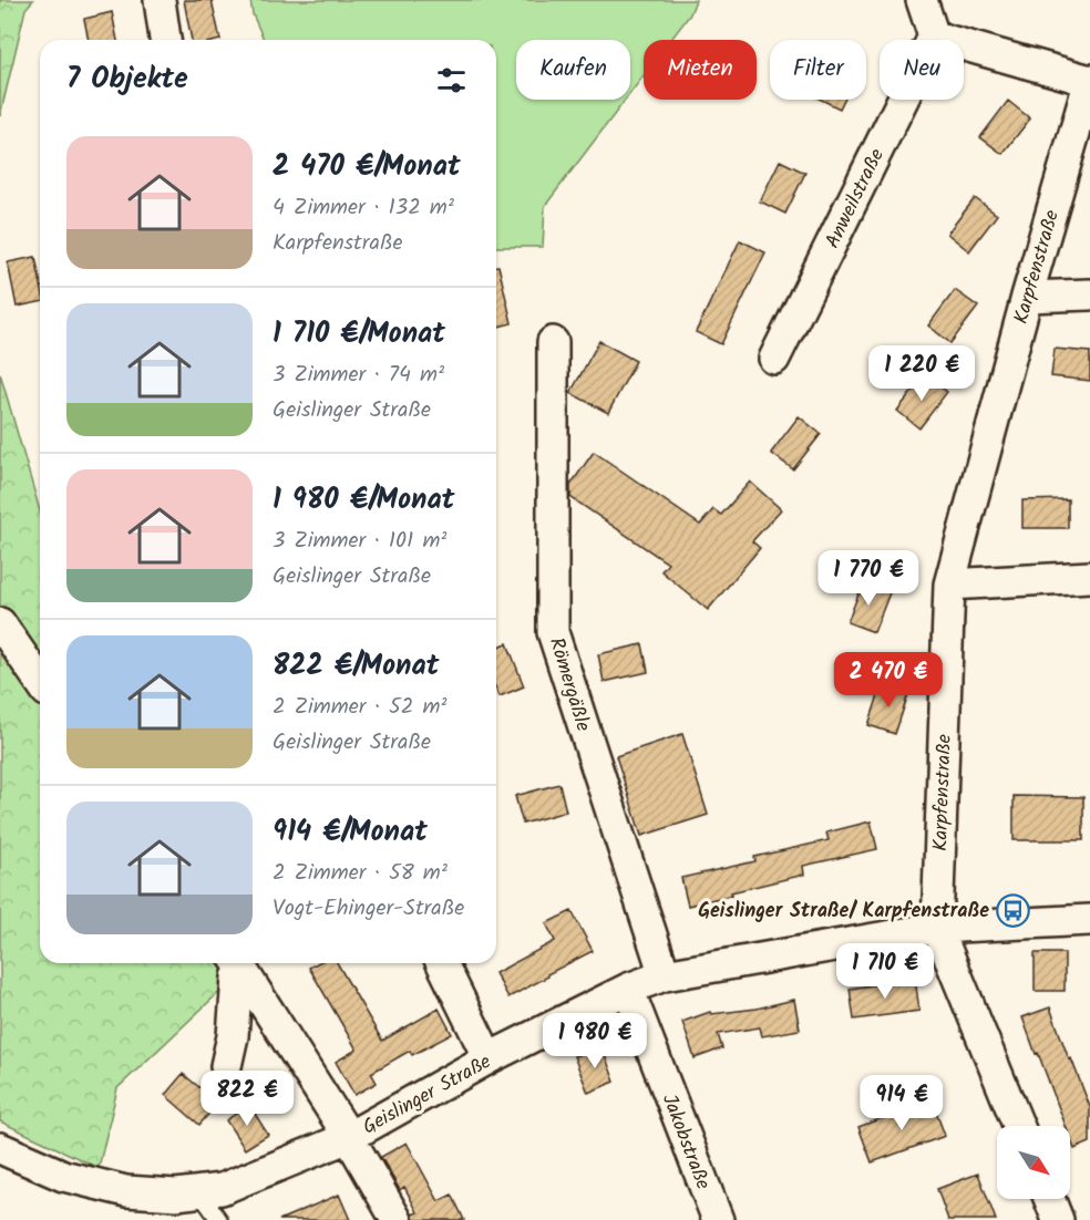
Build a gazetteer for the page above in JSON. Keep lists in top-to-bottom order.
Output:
{
  "streets": {
    "street": [
      "Anweilstraße",
      "Karpfenstraße",
      "Römergäßle",
      "Geislinger Straße",
      "Jakobstraße"
    ]
  },
  "crossings": [
    ["Karpfenstraße", "Geislinger Straße"],
    ["Römergäßle", "Geislinger Straße"],
    ["Geislinger Straße", "Jakobstraße"]
  ],
  "places": {
    "bus stop": ["Geislinger Straße/ Karpfenstraße"]
  },
  "north": "bottom right",
  "page": {
    "chip": [
      "Kaufen",
      "Mieten",
      "Filter",
      "Neu"
    ],
    "heading": "7 Objekte",
    "list": [
      {
        "name": "2 470 €/Monat",
        "note": "4 Zimmer · 132 m² · Karpfenstraße"
      },
      {
        "name": "1 710 €/Monat",
        "note": "3 Zimmer · 74 m² · Geislinger Straße"
      },
      {
        "name": "1 980 €/Monat",
        "note": "3 Zimmer · 101 m² · Geislinger Straße"
      },
      {
        "name": "822 €/Monat",
        "note": "2 Zimmer · 52 m² · Geislinger Straße"
      },
      {
        "name": "914 €/Monat",
        "note": "2 Zimmer · 58 m² · Vogt-Ehinger-Straße"
      }
    ],
    "price": [
      "1 220 €",
      "1 770 €",
      "2 470 €",
      "1 710 €",
      "1 980 €",
      "822 €",
      "914 €"
    ]
  }
}
